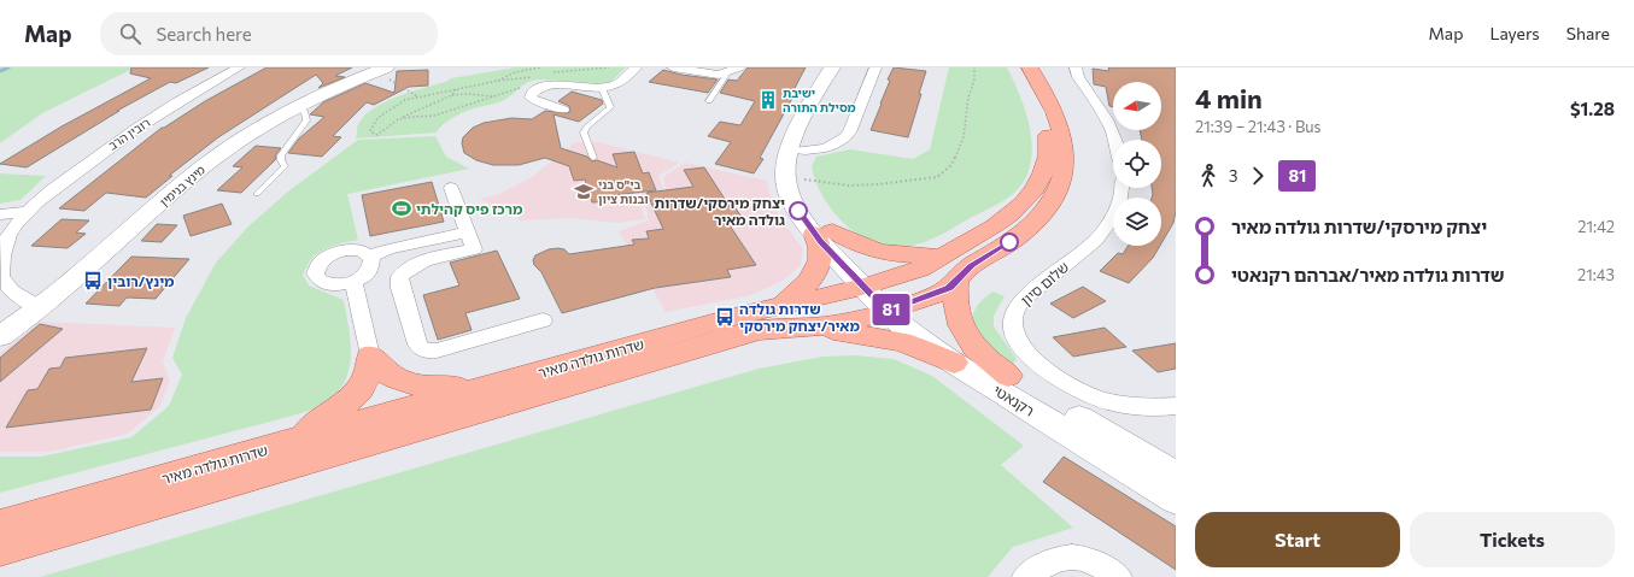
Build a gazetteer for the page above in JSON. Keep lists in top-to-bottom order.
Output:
{
  "streets": {
    "main road": ["שדרות גולדה מאיר"],
    "street": [
      "רובין הרב",
      "מינץ בנימין",
      "שלום סיון",
      "רקנאטי"
    ]
  },
  "crossings": [
    ["רובין הרב", "מינץ בנימין"],
    ["שדרות גולדה מאיר", "רקנאטי"]
  ],
  "places": {
    "building": ["ישיבת מסילת התורה"],
    "school or university": ["בי\"ס בני ובנות ציון"],
    "sports": ["מרכז פיס קהילתי"],
    "other": ["יצחק מירסקי/שדרות גולדה מאיר"],
    "bus stop": ["מינץ/רובין", "שדרות גולדה מאיר/יצחק מירסקי"]
  },
  "lines": ["bus line 81"],
  "north": "left",
  "page": {
    "header": "Map",
    "search": "Search here",
    "nav": ["Map", "Layers", "Share"],
    "on_map": "81",
    "heading": ["4 min", "21:39 – 21:43 · Bus", "$1.28"],
    "legs": ["3", "81"],
    "list": [
      {
        "name": "יצחק מירסקי/שדרות גולדה מאיר",
        "value": "21:42"
      },
      {
        "name": "שדרות גולדה מאיר/אברהם רקנאטי",
        "value": "21:43"
      }
    ],
    "buttons": ["Start", "Tickets"]
  }
}
